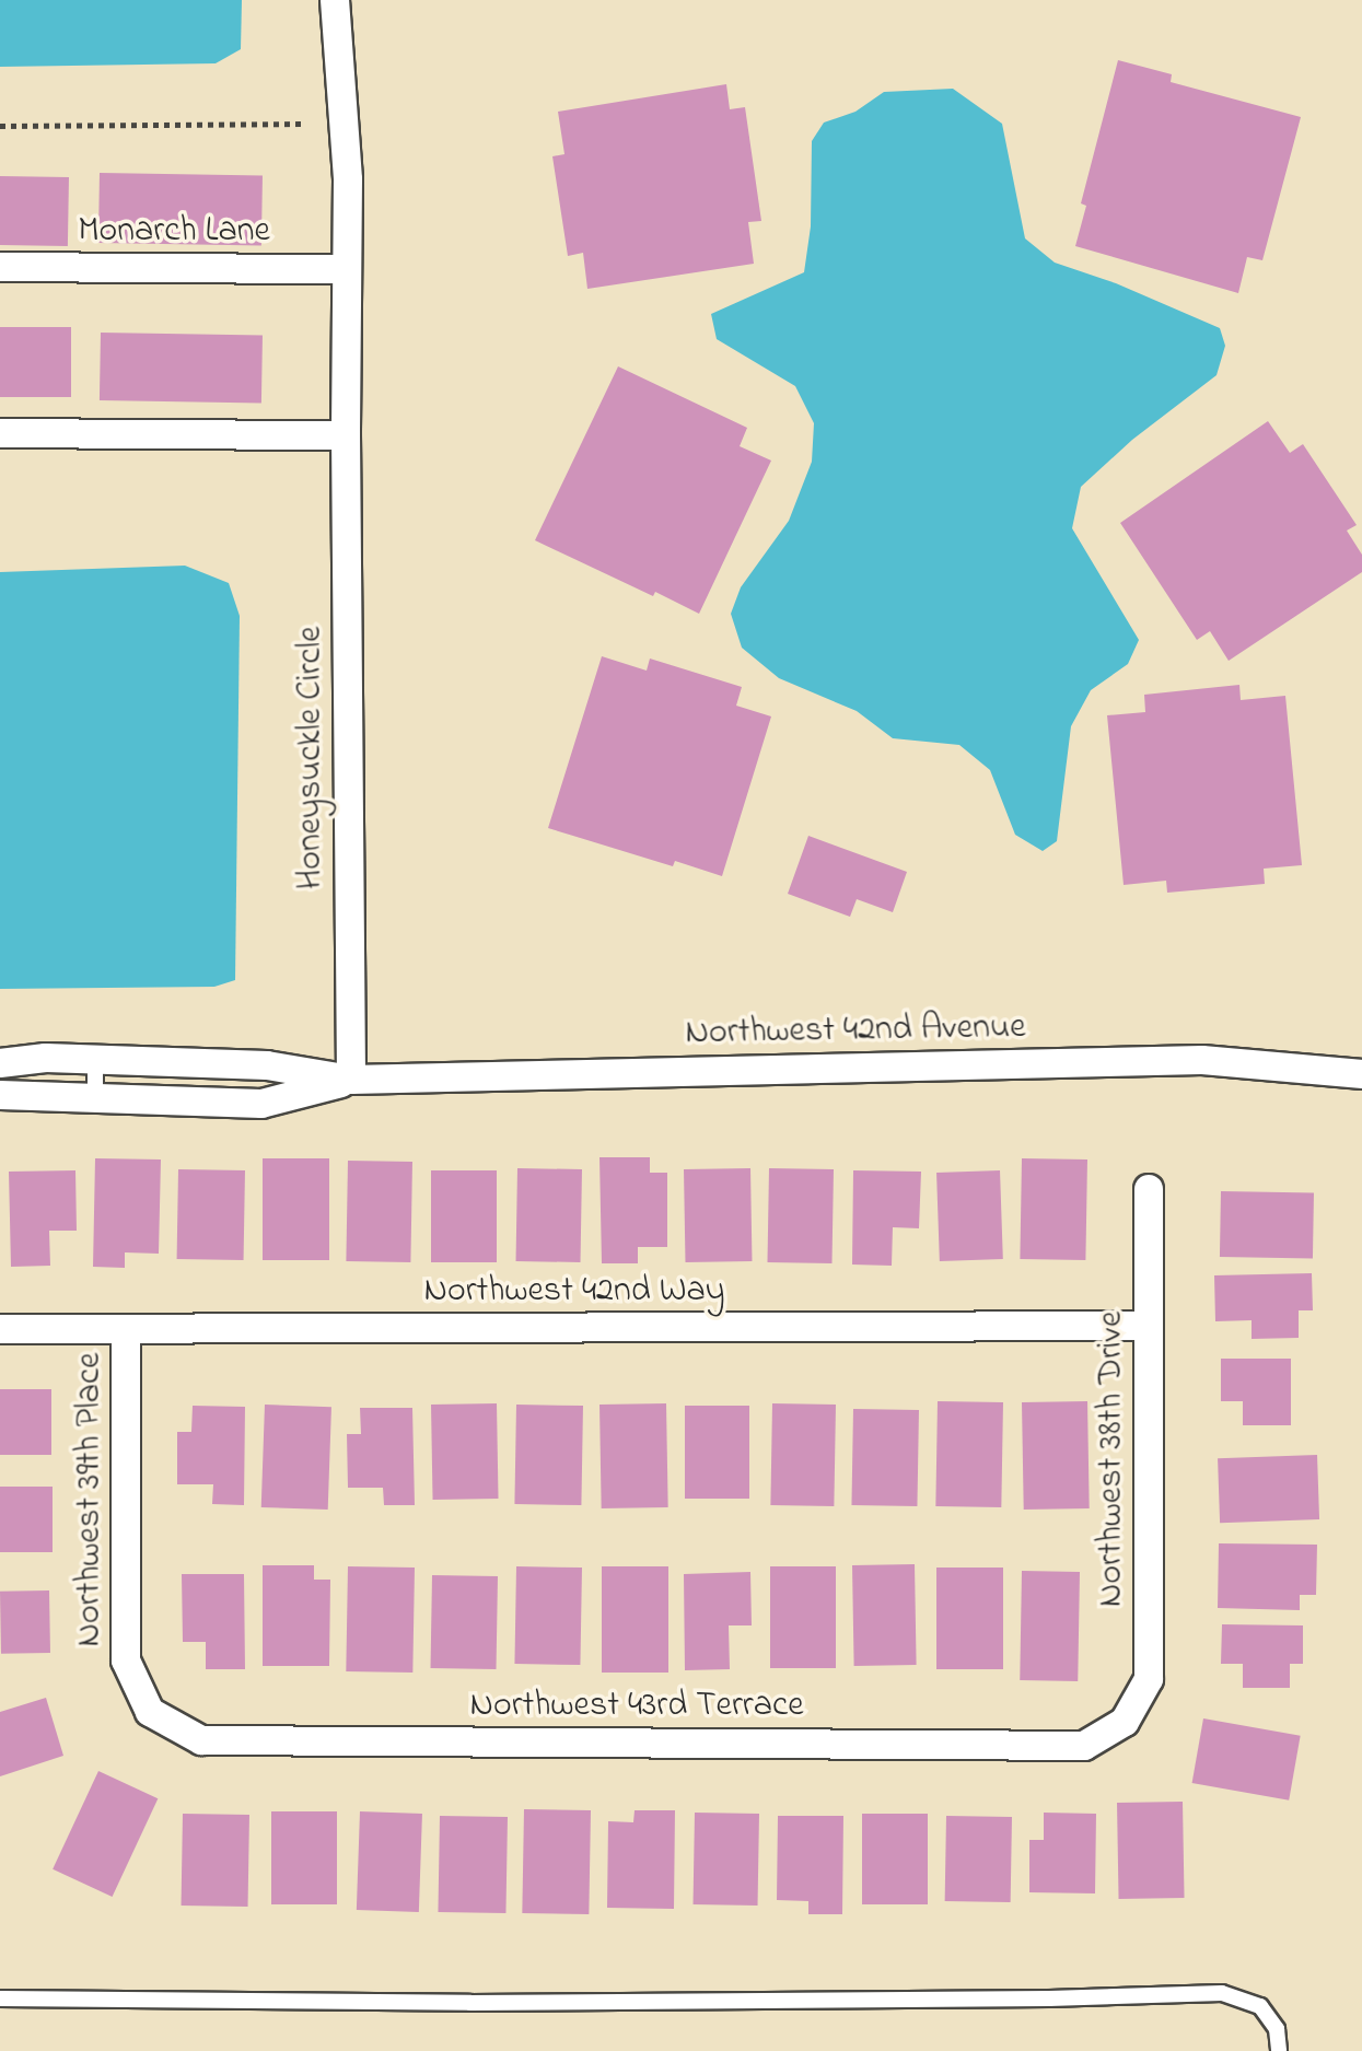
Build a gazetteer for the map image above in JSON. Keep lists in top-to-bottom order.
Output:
{
  "streets": {
    "street": [
      "Monarch Lane",
      "Honeysuckle Circle",
      "Northwest 42nd Avenue",
      "Northwest 42nd Way",
      "Northwest 38th Drive",
      "Northwest 39th Place",
      "Northwest 43rd Terrace"
    ]
  },
  "crossings": [
    ["Monarch Lane", "Honeysuckle Circle"],
    ["Honeysuckle Circle", "Northwest 42nd Avenue"],
    ["Northwest 42nd Way", "Northwest 38th Drive"],
    ["Northwest 42nd Way", "Northwest 39th Place"],
    ["Northwest 38th Drive", "Northwest 43rd Terrace"],
    ["Northwest 39th Place", "Northwest 43rd Terrace"]
  ]
}
